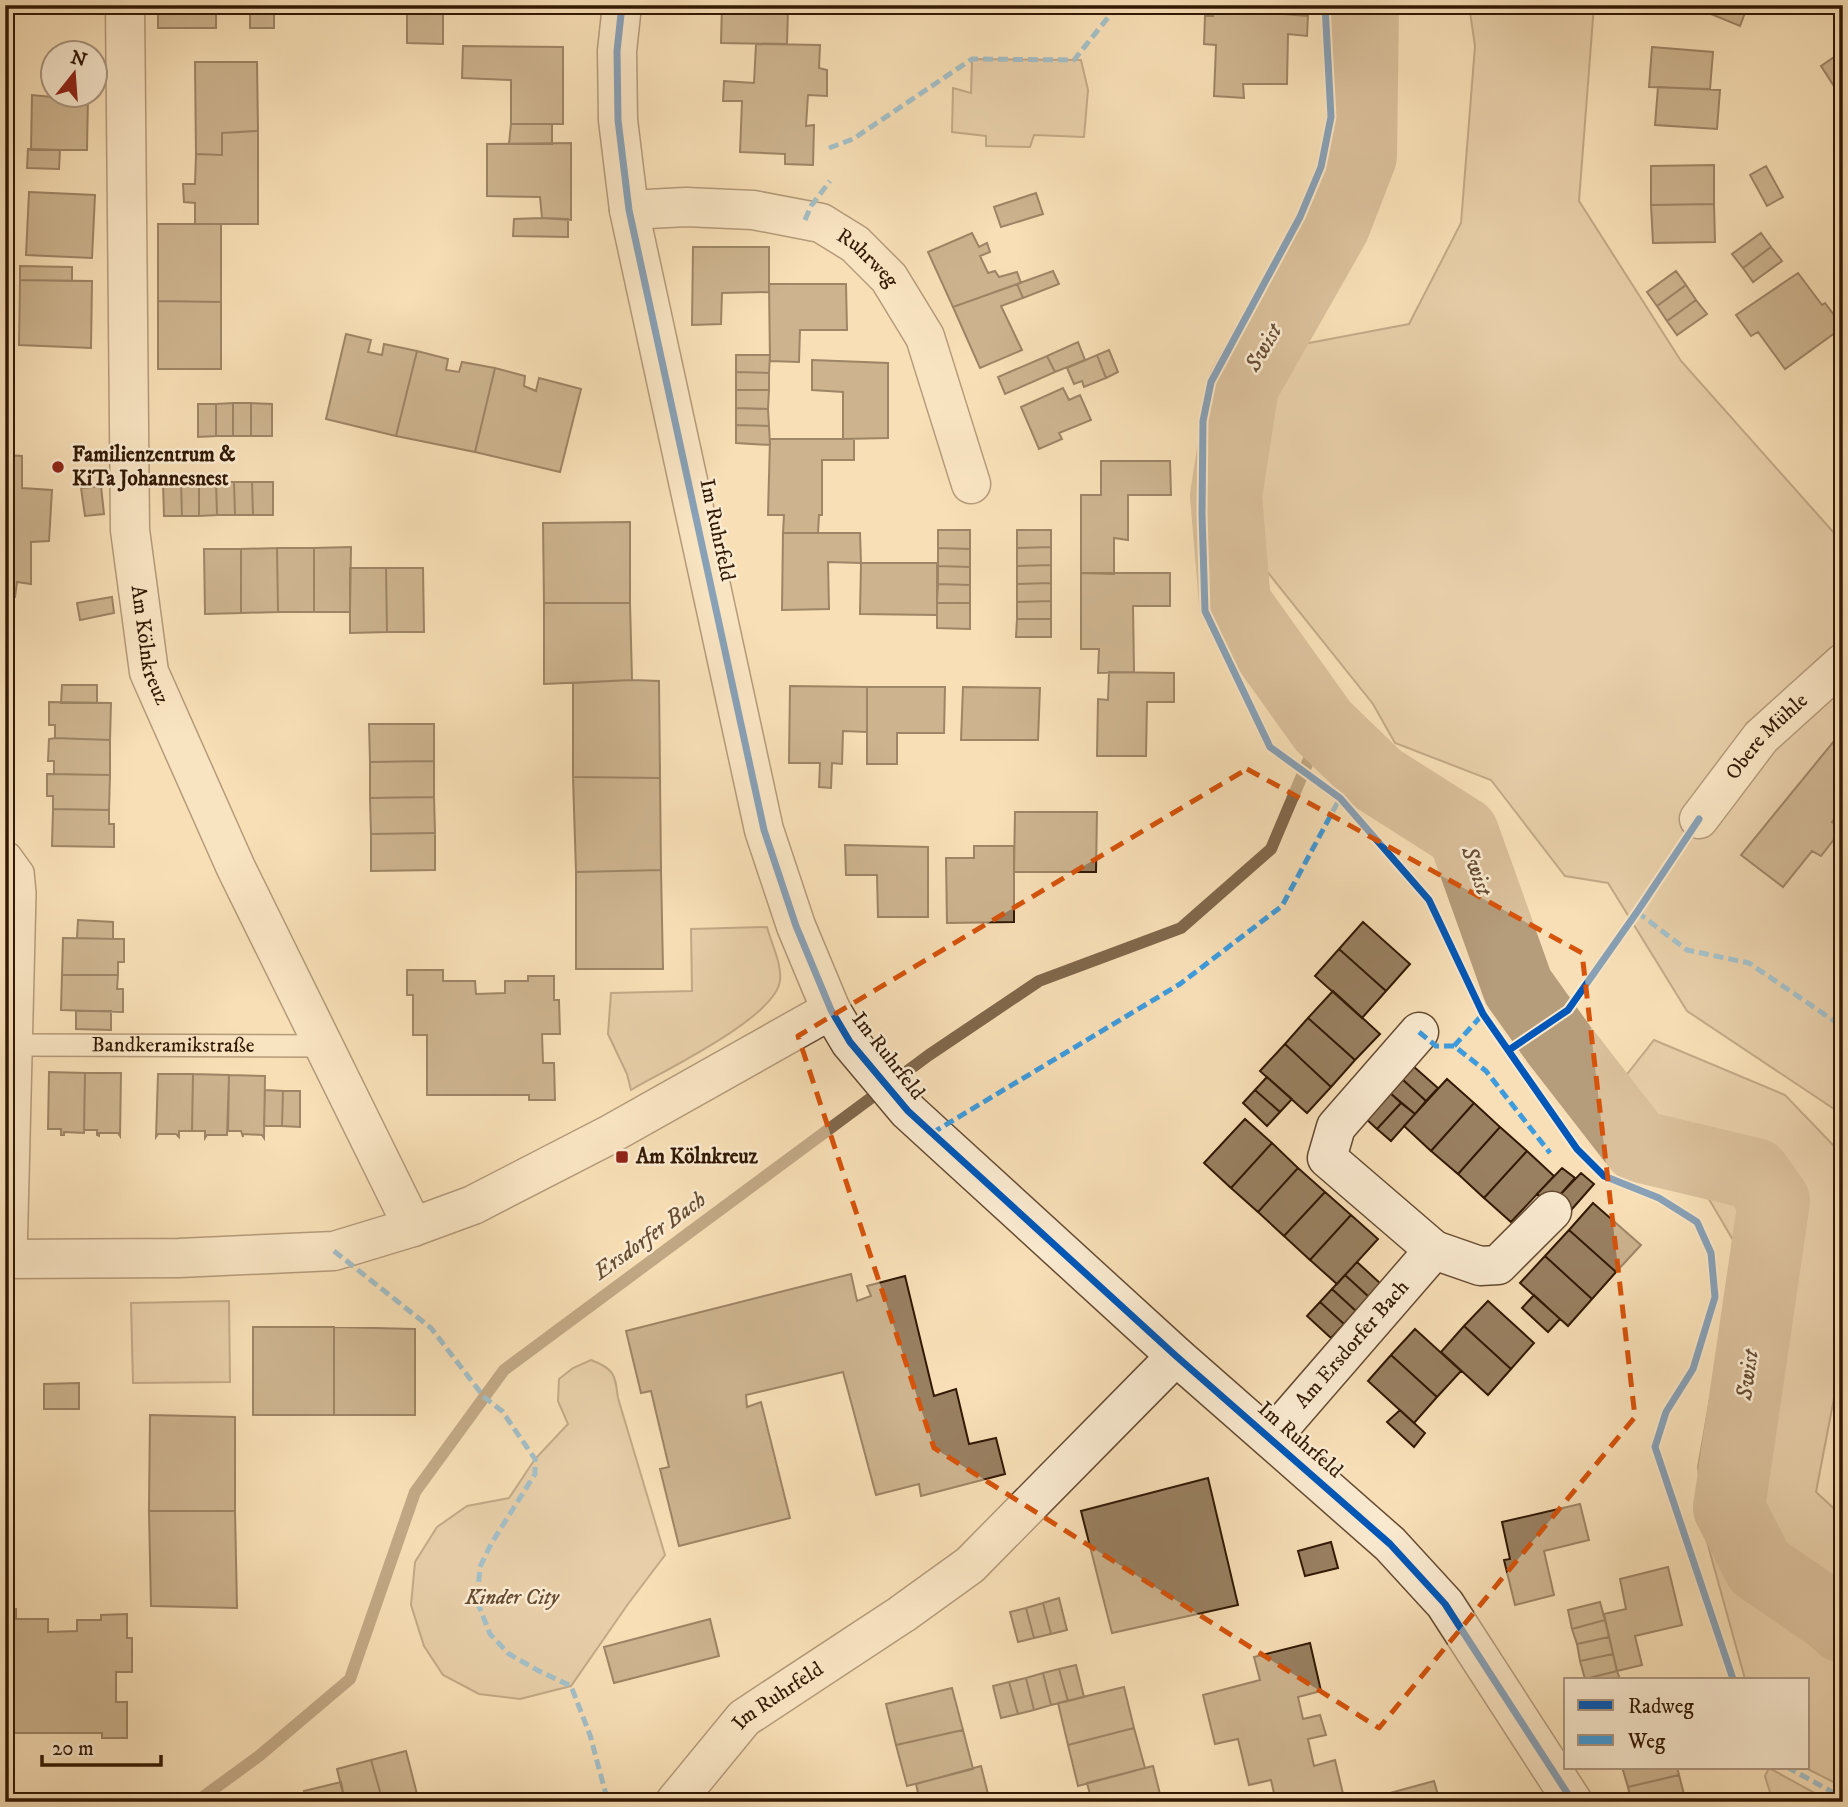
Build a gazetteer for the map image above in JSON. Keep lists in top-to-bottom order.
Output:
{
  "streets": {
    "street": [
      "Ruhrweg",
      "Im Ruhrfeld",
      "Am Kölnkreuz",
      "Obere Mühle",
      "Am Ersdorfer Bach"
    ],
    "lane": ["Bandkeramikstraße"]
  },
  "crossings": [
    ["Ruhrweg", "Im Ruhrfeld"],
    ["Im Ruhrfeld", "Am Ersdorfer Bach"],
    ["Am Kölnkreuz", "Bandkeramikstraße"]
  ],
  "water": ["Swist", "Ersdorfer Bach"],
  "parks": ["Kinder City"],
  "places": {
    "other": ["Familienzentrum & KiTa Johannesnest"],
    "transit": ["Am Kölnkreuz"]
  },
  "legend": ["Radweg", "Weg"],
  "scale_bar": "20 m",
  "north": "top"
}
